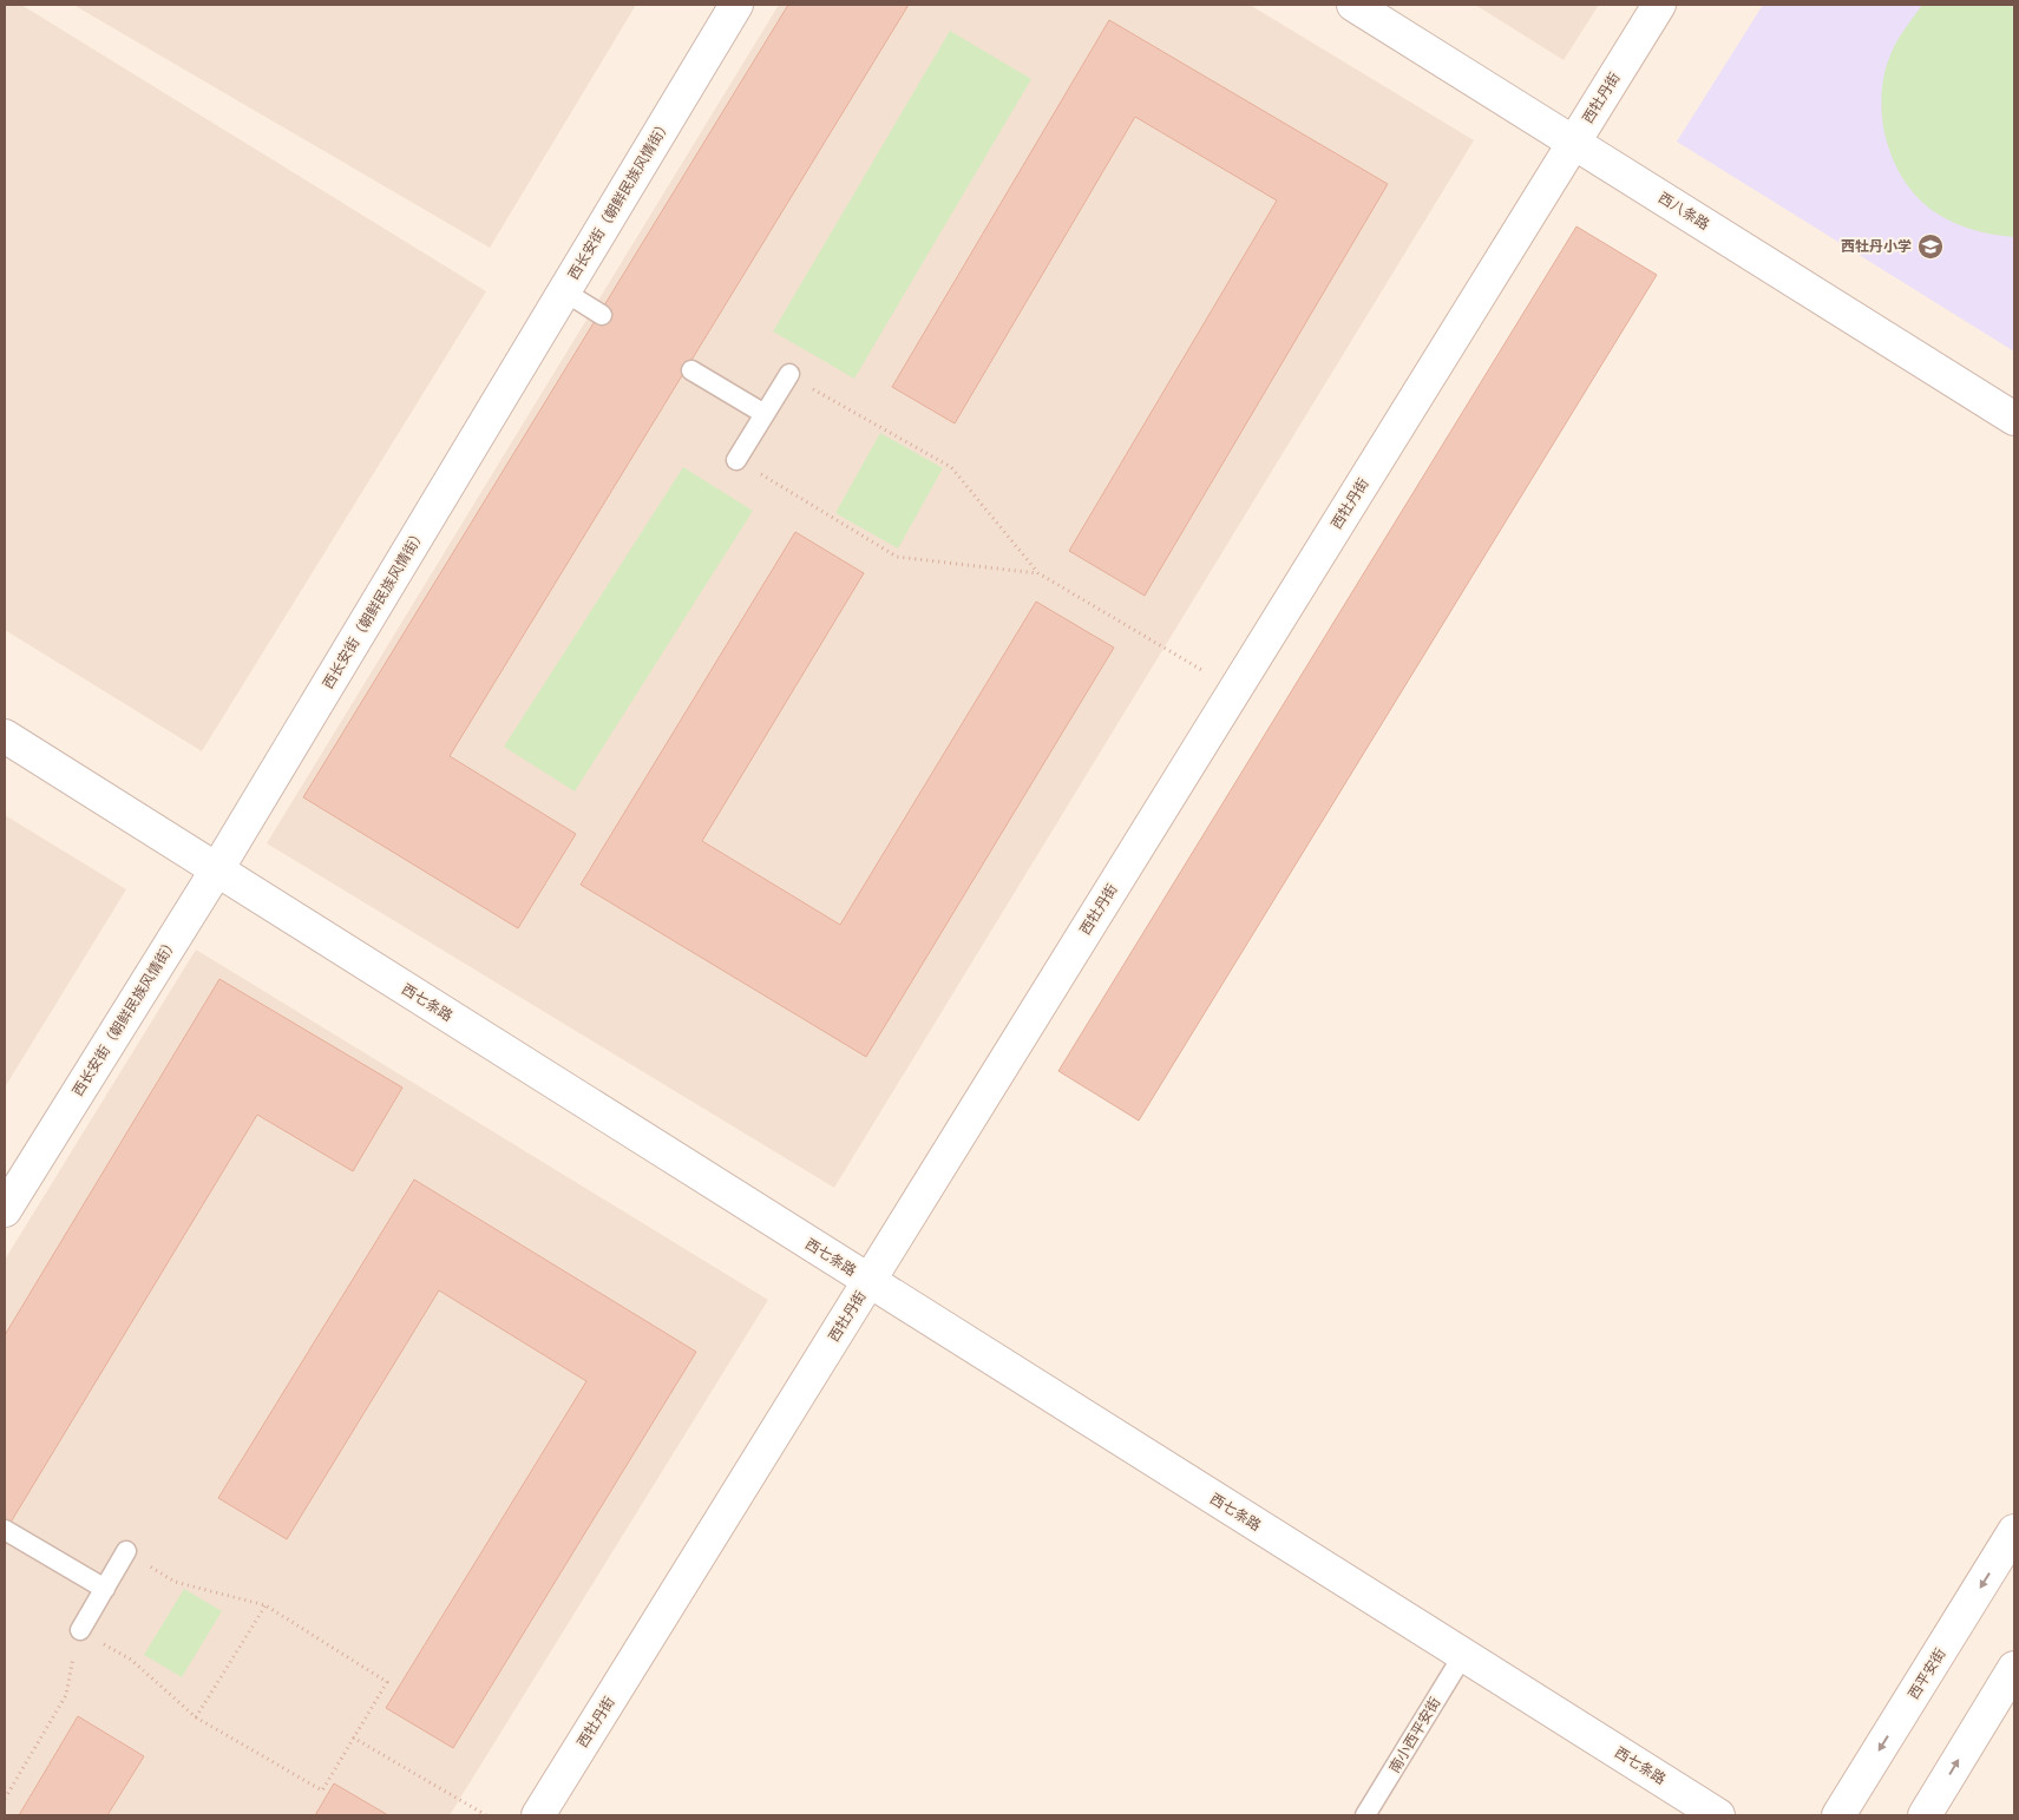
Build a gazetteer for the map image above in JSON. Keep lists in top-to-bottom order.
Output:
{
  "streets": {
    "street": [
      "西牡丹街",
      "西长安街（朝鲜民族风情街）",
      "西八条路",
      "西七条路",
      "西平安街"
    ],
    "lane": ["南小西平安街"]
  },
  "crossings": [
    ["西牡丹街", "西八条路"],
    ["西牡丹街", "西七条路"],
    ["西长安街（朝鲜民族风情街）", "西七条路"],
    ["西七条路", "南小西平安街"]
  ],
  "places": {
    "school or university": ["西牡丹小学"]
  }
}
